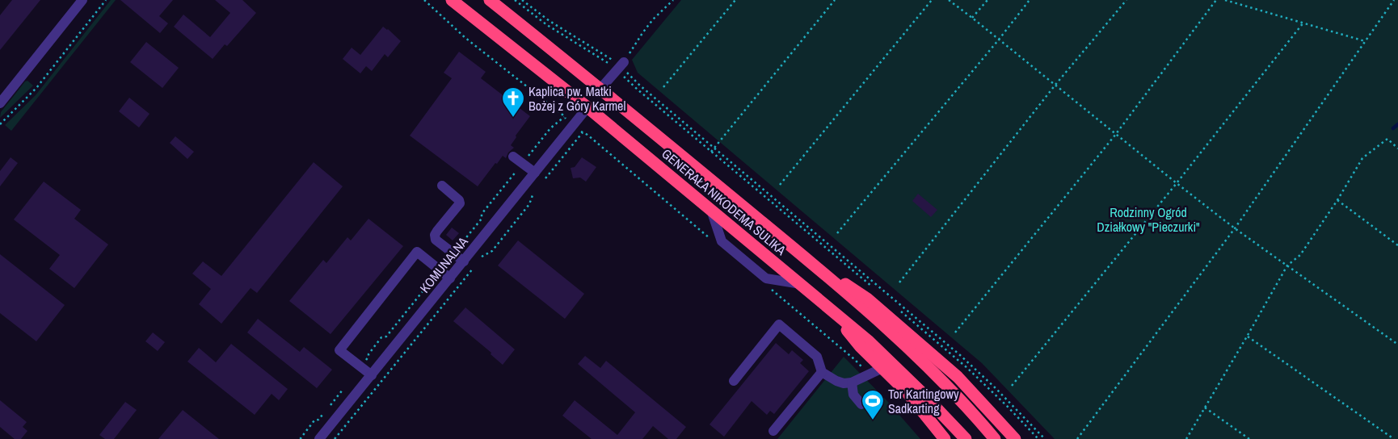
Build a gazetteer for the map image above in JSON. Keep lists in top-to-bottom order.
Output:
{
  "streets": {
    "highway": ["GENERAŁA NIKODEMA SULIKA"],
    "street": ["KOMUNALNA"]
  },
  "crossings": [
    ["GENERAŁA NIKODEMA SULIKA", "KOMUNALNA"]
  ],
  "parks": ["Rodzinny Ogród Działkowy \"Pieczurki\""],
  "places": {
    "church": ["Kaplica pw. Matki Bożej z Góry Karmel"],
    "sports": ["Tor Kartingowy Sadkarting"]
  }
}
